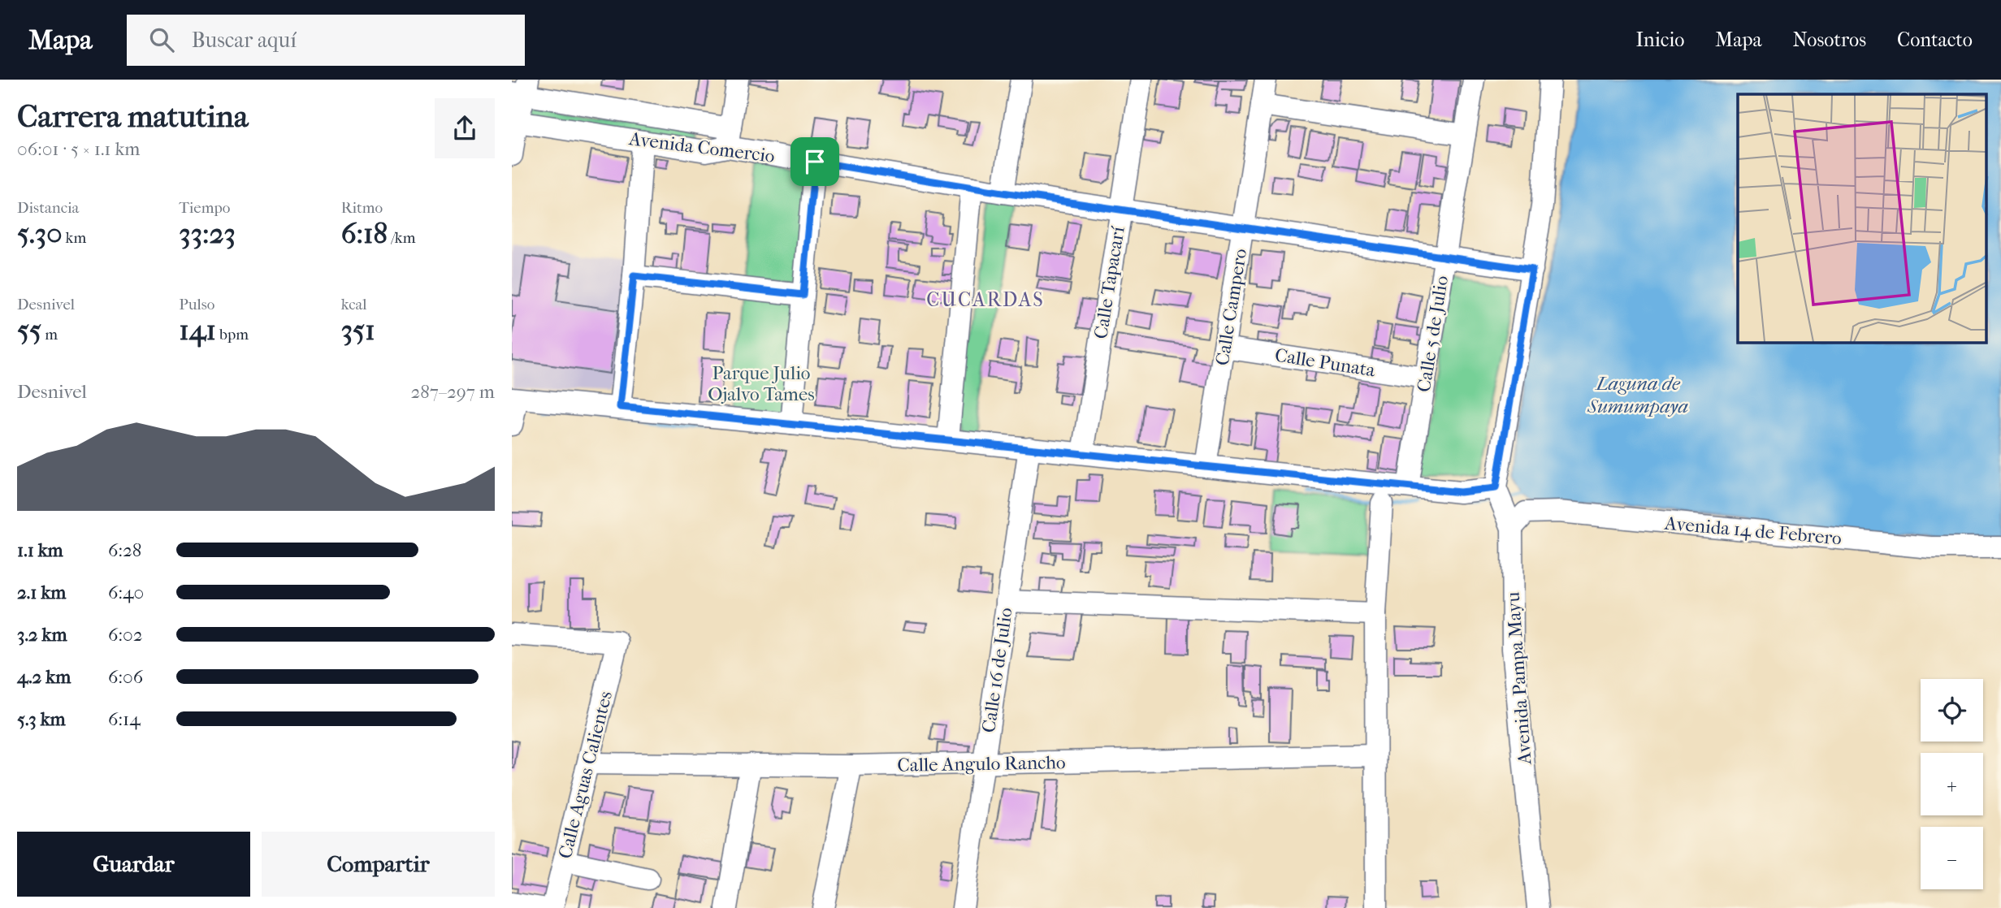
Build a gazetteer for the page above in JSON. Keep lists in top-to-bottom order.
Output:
{
  "streets": {
    "street": [
      "Avenida Comercio",
      "Calle Tapacarí",
      "Calle Campero",
      "Calle 5 de Julio",
      "Calle Punata",
      "Avenida 14 de Febrero",
      "Calle 16 de Julio",
      "Avenida Pampa Mayu",
      "Calle Angulo Rancho",
      "Calle Aguas Calientes"
    ]
  },
  "crossings": [
    ["Avenida Comercio", "Calle Tapacarí"],
    ["Avenida Comercio", "Calle Campero"],
    ["Avenida Comercio", "Calle 5 de Julio"],
    ["Calle Campero", "Calle Punata"],
    ["Calle 5 de Julio", "Calle Punata"],
    ["Avenida 14 de Febrero", "Avenida Pampa Mayu"],
    ["Calle 16 de Julio", "Calle Angulo Rancho"],
    ["Calle Angulo Rancho", "Calle Aguas Calientes"]
  ],
  "districts": ["CUCARDAS"],
  "water": ["Laguna de Sumumpaya"],
  "parks": ["Parque Julio Ojalvo Tames"],
  "page": {
    "header": "Mapa",
    "search": "Buscar aquí",
    "nav": [
      "Inicio",
      "Mapa",
      "Nosotros",
      "Contacto"
    ],
    "heading": ["Carrera matutina", "06:01 · 5 × 1.1 km"],
    "stats": [
      ["Distancia", "5.30 km"],
      ["Tiempo", "33:23"],
      ["Ritmo", "6:18 /km"],
      ["Desnivel", "55 m"],
      ["Pulso", "141 bpm"],
      ["kcal", "351"]
    ],
    "chart": ["Desnivel", "287–297 m"],
    "list": [
      {
        "name": "1.1 km",
        "note": "6:28"
      },
      {
        "name": "2.1 km",
        "note": "6:40"
      },
      {
        "name": "3.2 km",
        "note": "6:02"
      },
      {
        "name": "4.2 km",
        "note": "6:06"
      },
      {
        "name": "5.3 km",
        "note": "6:14"
      }
    ],
    "map_buttons": ["+", "−"],
    "buttons": ["Guardar", "Compartir"]
  }
}
